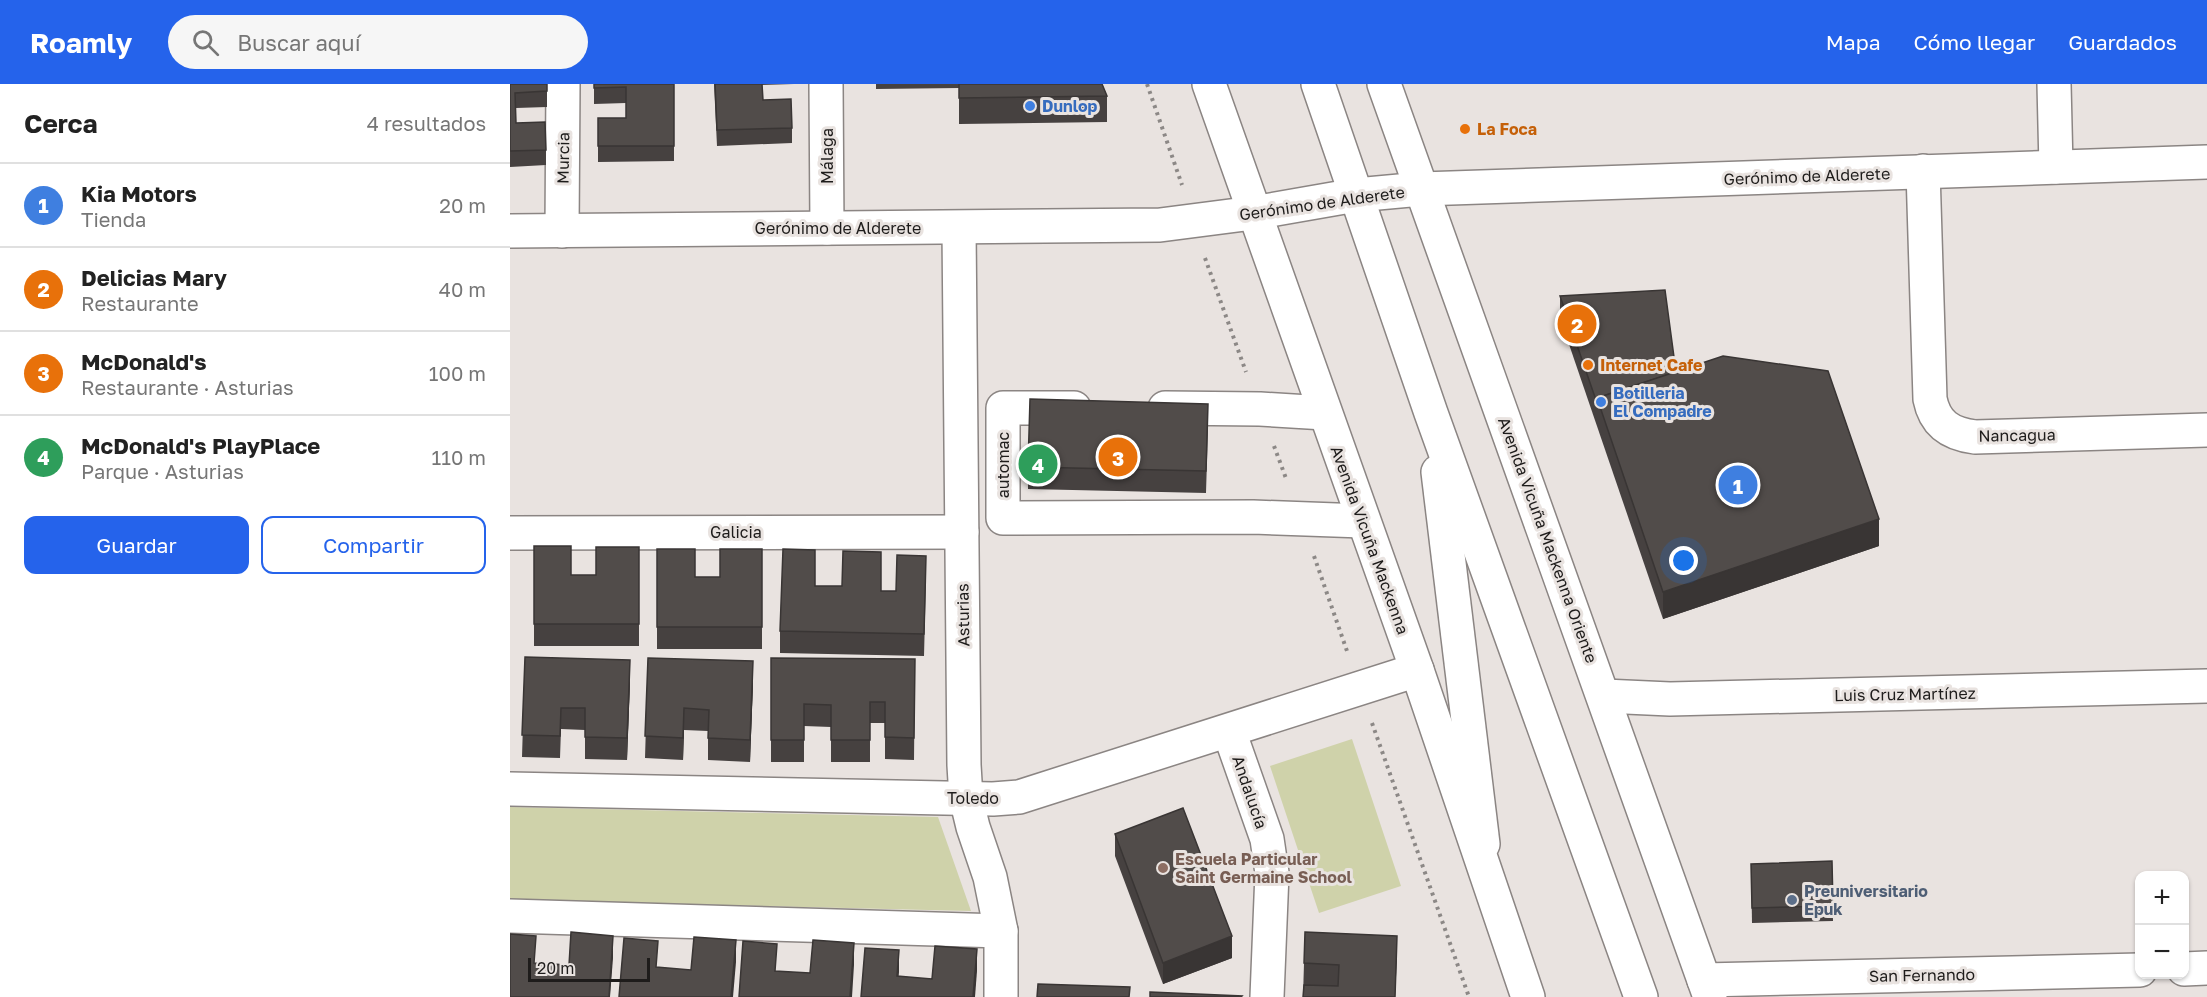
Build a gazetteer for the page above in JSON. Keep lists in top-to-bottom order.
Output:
{
  "streets": {
    "street": [
      "Málaga",
      "Murcia",
      "Gerónimo de Alderete",
      "Nancagua",
      "automac",
      "Galicia",
      "Avenida Vicuña Mackenna",
      "Avenida Vicuña Mackenna Oriente",
      "Asturias",
      "Luis Cruz Martínez",
      "Andalucía",
      "Toledo",
      "San Fernando"
    ]
  },
  "crossings": [
    ["Málaga", "Gerónimo de Alderete"],
    ["Murcia", "Gerónimo de Alderete"],
    ["Gerónimo de Alderete", "Nancagua"],
    ["Gerónimo de Alderete", "Avenida Vicuña Mackenna"],
    ["Gerónimo de Alderete", "Avenida Vicuña Mackenna Oriente"],
    ["Gerónimo de Alderete", "Asturias"],
    ["automac", "Avenida Vicuña Mackenna"],
    ["Galicia", "Asturias"],
    ["Avenida Vicuña Mackenna", "Toledo"],
    ["Avenida Vicuña Mackenna Oriente", "Luis Cruz Martínez"],
    ["Avenida Vicuña Mackenna Oriente", "San Fernando"],
    ["Asturias", "Toledo"],
    ["Andalucía", "Toledo"]
  ],
  "places": [
    "Dunlop",
    "La Foca",
    "Internet Cafe",
    "Botilleria El Compadre",
    "Escuela Particular Saint Germaine School",
    "Preuniversitario Epuk"
  ],
  "scale_bar": "20 m",
  "page": {
    "header": "Roamly",
    "search": "Buscar aquí",
    "nav": ["Mapa", "Cómo llegar", "Guardados"],
    "heading": ["Cerca", "4 resultados"],
    "list": [
      {
        "mark": "1",
        "name": "Kia Motors",
        "note": "Tienda",
        "value": "20 m"
      },
      {
        "mark": "2",
        "name": "Delicias Mary",
        "note": "Restaurante",
        "value": "40 m"
      },
      {
        "mark": "3",
        "name": "McDonald's",
        "note": "Restaurante · Asturias",
        "value": "100 m"
      },
      {
        "mark": "4",
        "name": "McDonald's PlayPlace",
        "note": "Parque · Asturias",
        "value": "110 m"
      }
    ],
    "pins": [
      "2",
      "3",
      "4",
      "1"
    ],
    "buttons": ["Guardar", "Compartir"],
    "map_buttons": ["+", "−"],
    "scale": "20 m"
  }
}
